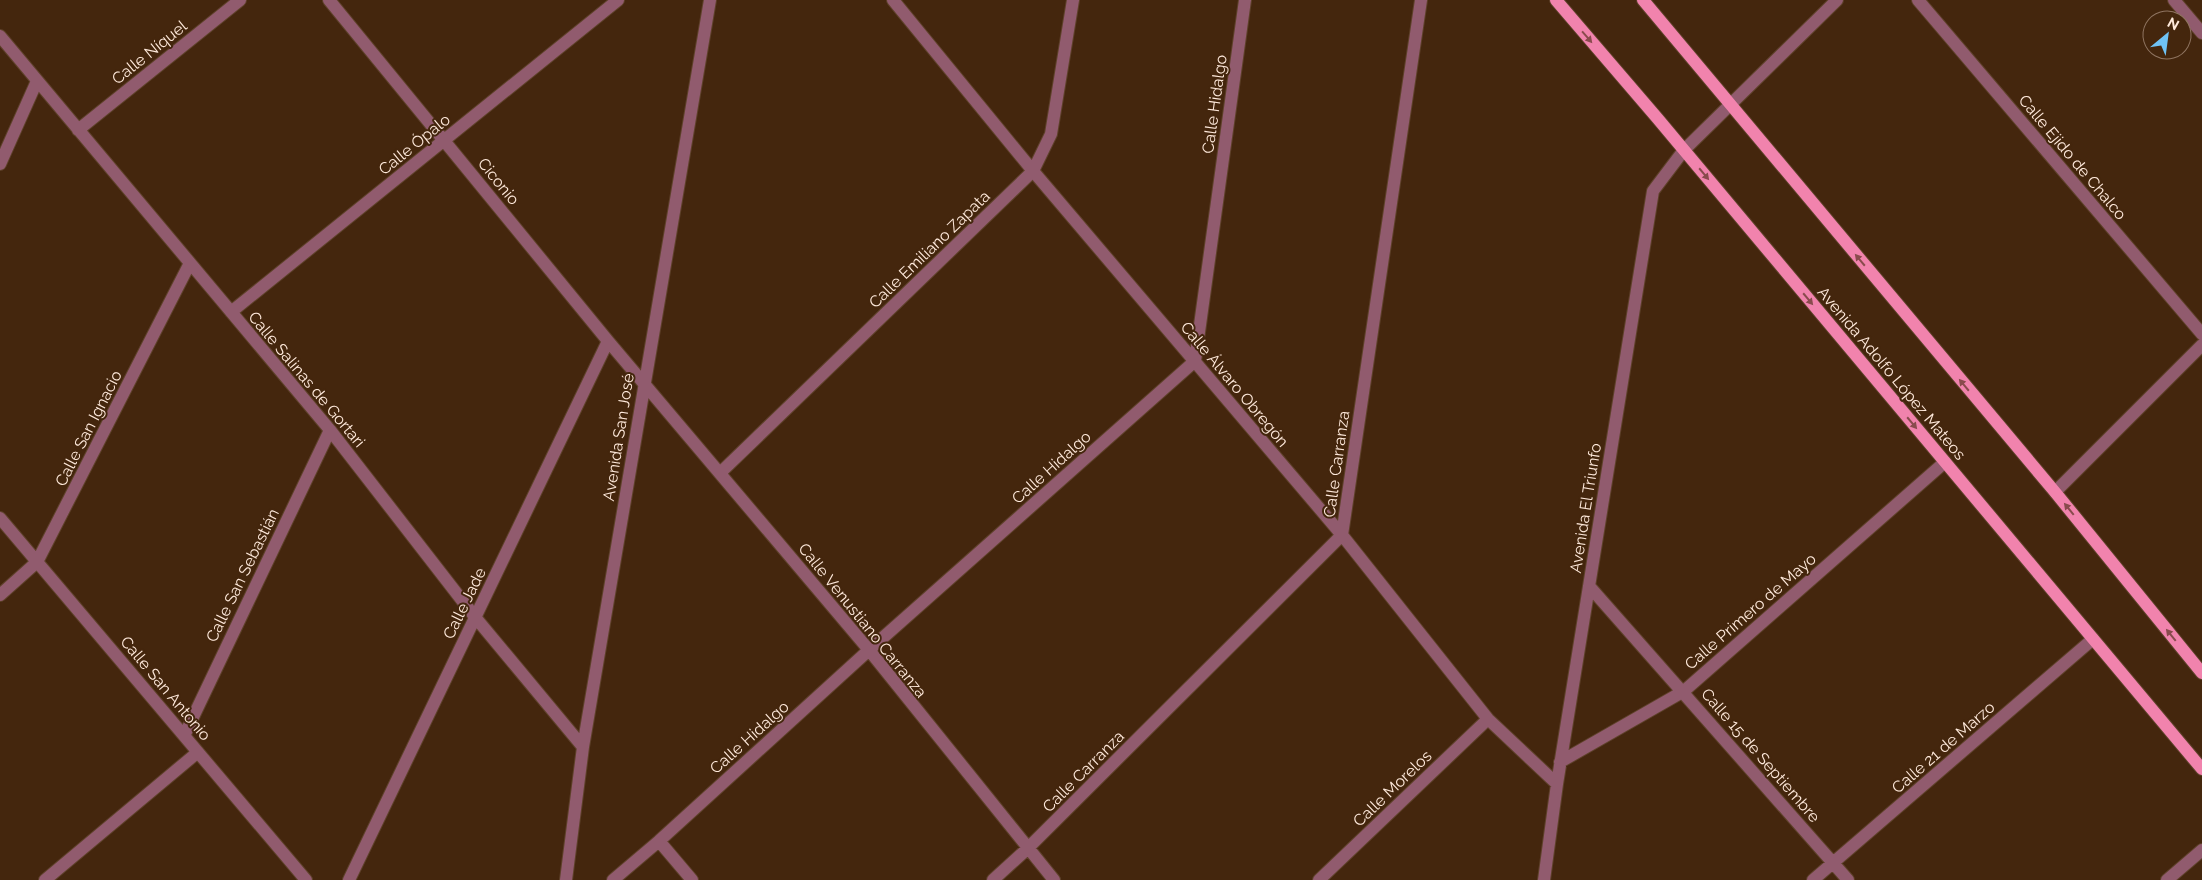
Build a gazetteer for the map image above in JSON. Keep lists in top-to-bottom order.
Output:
{
  "streets": {
    "main road": ["Avenida Adolfo López Mateos"],
    "street": [
      "Calle Níquel",
      "Calle Hidalgo",
      "Calle Ópalo",
      "Calle Ejido de Chalco",
      "Ciconio",
      "Calle Emiliano Zapata",
      "Calle Salinas de Gortari",
      "Calle Álvaro Obregón",
      "Calle San Ignacio",
      "Avenida San José",
      "Calle Carranza",
      "Avenida El Triunfo",
      "Calle San Sebastián",
      "Calle Jade",
      "Calle Primero de Mayo",
      "Calle Venustiano Carranza",
      "Calle San Antonio",
      "Calle 21 de Marzo",
      "Calle 15 de Septiembre",
      "Calle Morelos"
    ]
  },
  "crossings": [
    ["Calle Níquel", "Calle Salinas de Gortari"],
    ["Calle Hidalgo", "Calle Álvaro Obregón"],
    ["Calle Hidalgo", "Calle Venustiano Carranza"],
    ["Calle Ópalo", "Ciconio"],
    ["Calle Ópalo", "Calle Salinas de Gortari"],
    ["Ciconio", "Avenida San José"],
    ["Ciconio", "Calle Jade"],
    ["Ciconio", "Calle Venustiano Carranza"],
    ["Calle Emiliano Zapata", "Calle Álvaro Obregón"],
    ["Calle Emiliano Zapata", "Calle Venustiano Carranza"],
    ["Avenida Adolfo López Mateos", "Avenida El Triunfo"],
    ["Avenida Adolfo López Mateos", "Calle Primero de Mayo"],
    ["Avenida Adolfo López Mateos", "Calle 21 de Marzo"],
    ["Calle Salinas de Gortari", "Calle San Ignacio"],
    ["Calle Salinas de Gortari", "Avenida San José"],
    ["Calle Salinas de Gortari", "Calle San Sebastián"],
    ["Calle Salinas de Gortari", "Calle Jade"],
    ["Calle Álvaro Obregón", "Calle Carranza"],
    ["Calle Álvaro Obregón", "Avenida El Triunfo"],
    ["Calle Álvaro Obregón", "Calle Morelos"],
    ["Calle San Ignacio", "Calle San Antonio"],
    ["Avenida San José", "Calle Venustiano Carranza"],
    ["Calle Carranza", "Calle Venustiano Carranza"],
    ["Avenida El Triunfo", "Calle Primero de Mayo"],
    ["Avenida El Triunfo", "Calle 15 de Septiembre"],
    ["Calle San Sebastián", "Calle San Antonio"],
    ["Calle Primero de Mayo", "Calle 15 de Septiembre"],
    ["Calle 21 de Marzo", "Calle 15 de Septiembre"]
  ],
  "north": "top right"
}
